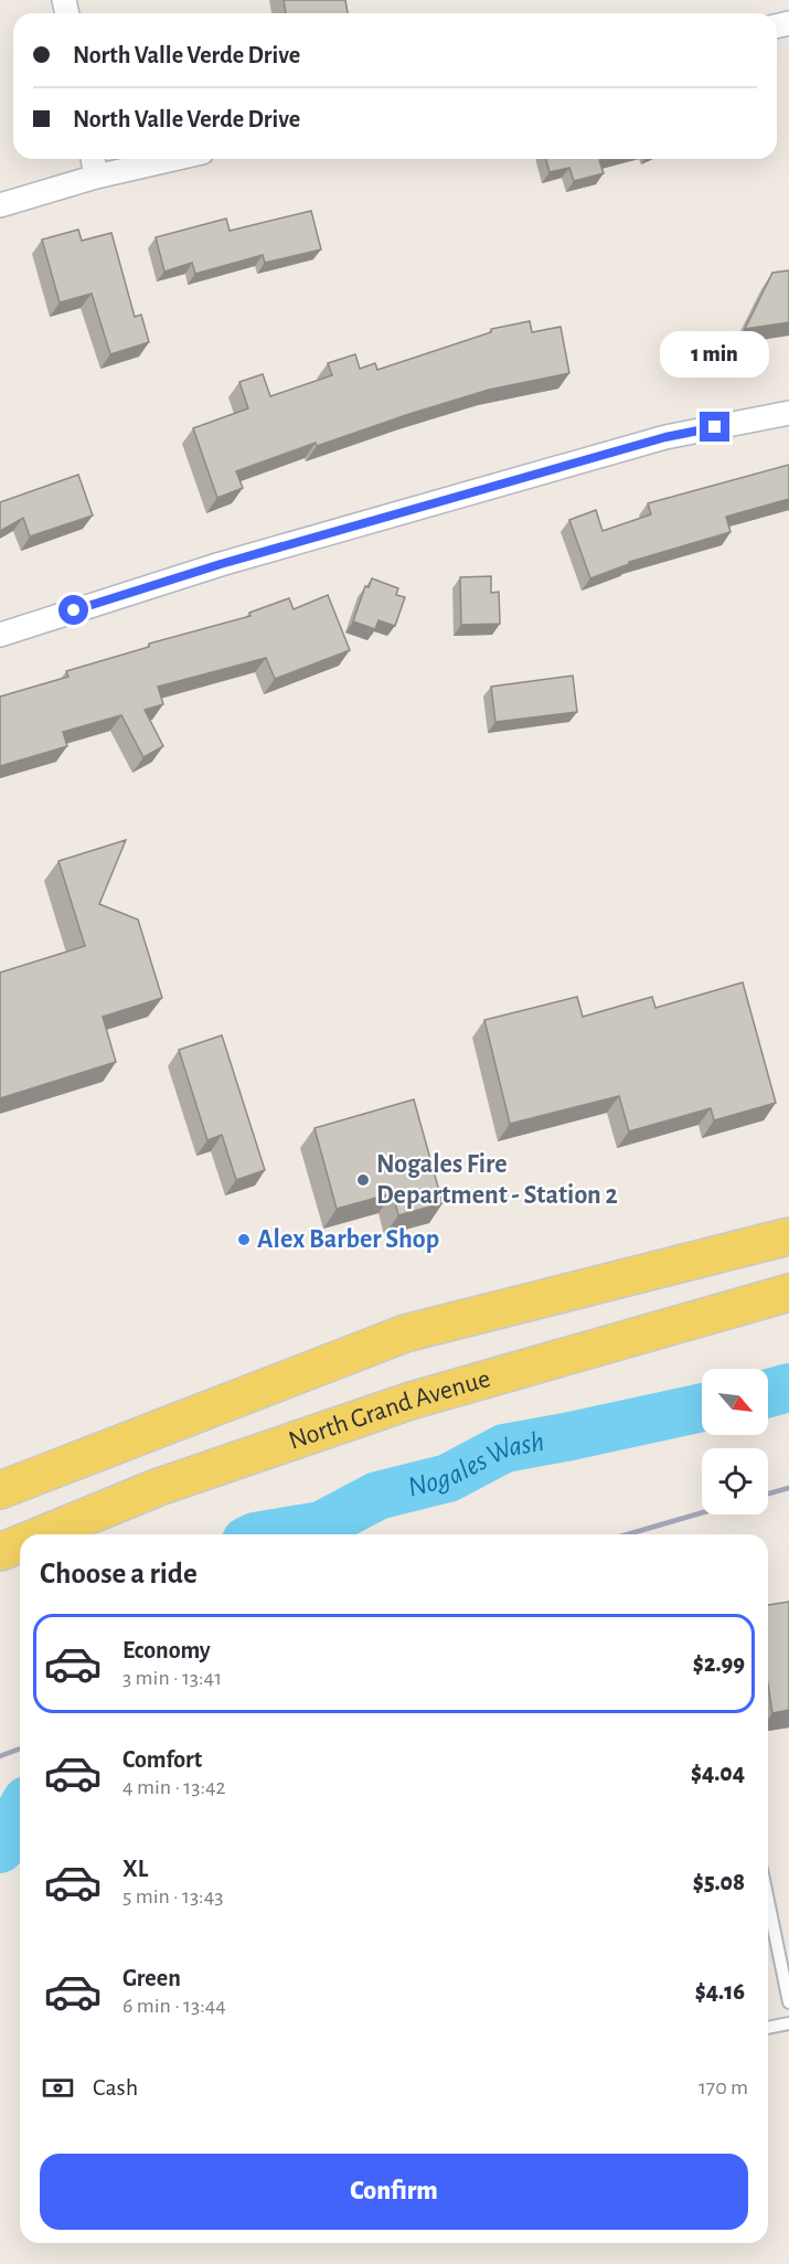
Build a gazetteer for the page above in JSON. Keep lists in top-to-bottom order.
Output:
{
  "streets": {
    "main road": ["North Grand Avenue"]
  },
  "water": ["Nogales Wash"],
  "places": ["Nogales Fire Department - Station 2", "Alex Barber Shop"],
  "north": "bottom right",
  "page": {
    "banner": ["North Valle Verde Drive", "North Valle Verde Drive"],
    "bubble": "1 min",
    "heading": "Choose a ride",
    "list": [
      {
        "name": "Economy",
        "note": "3 min · 13:41",
        "value": "$2.99"
      },
      {
        "name": "Comfort",
        "note": "4 min · 13:42",
        "value": "$4.04"
      },
      {
        "name": "XL",
        "note": "5 min · 13:43",
        "value": "$5.08"
      },
      {
        "name": "Green",
        "note": "6 min · 13:44",
        "value": "$4.16"
      }
    ],
    "pay": ["Cash", "170 m"],
    "buttons": "Confirm"
  }
}
